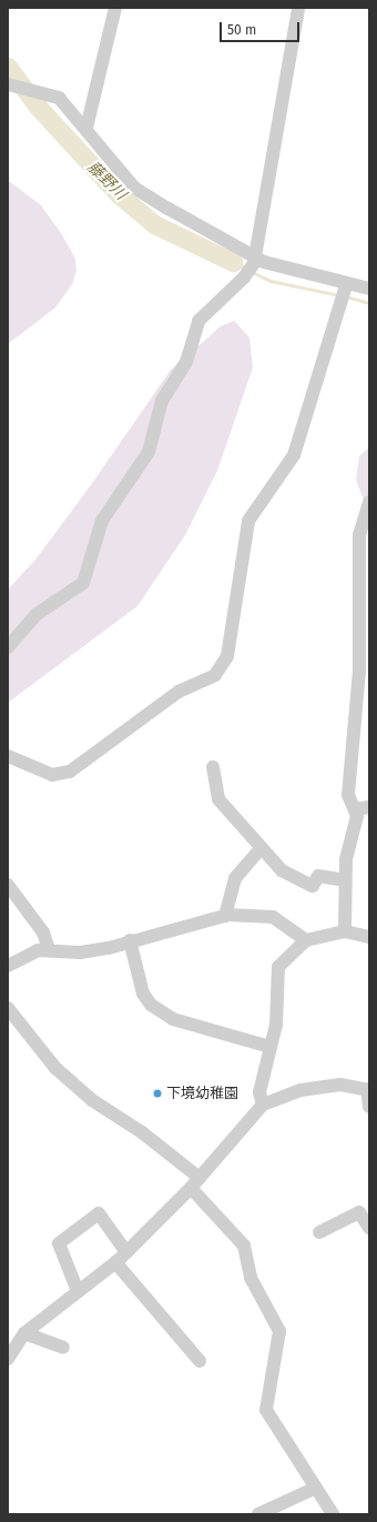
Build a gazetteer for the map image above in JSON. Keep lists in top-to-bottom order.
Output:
{
  "water": ["藤野川"],
  "places": ["下境幼稚園"],
  "scale_bar": "50 m"
}
